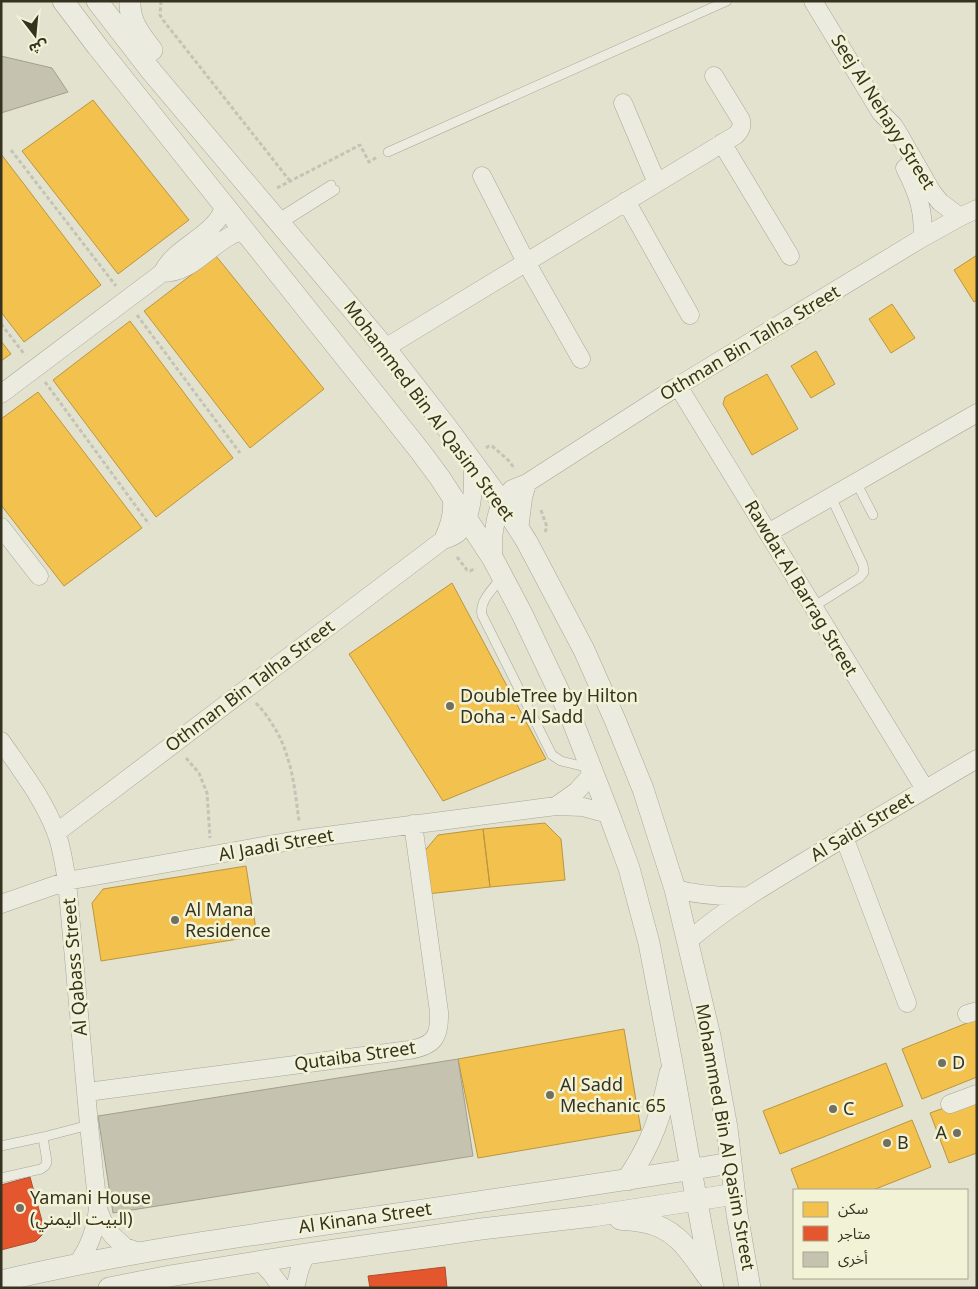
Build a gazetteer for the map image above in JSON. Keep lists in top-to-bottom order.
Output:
{
  "streets": {
    "street": [
      "Seej Al Nehayy Street",
      "Othman Bin Talha Street",
      "Mohammed Bin Al Qasim Street",
      "Rawdat Al Barrag Street",
      "Al Saidi Street",
      "Al Jaadi Street",
      "Al Qabass Street",
      "Qutaiba Street",
      "Al Kinana Street"
    ]
  },
  "crossings": [
    ["Seej Al Nehayy Street", "Othman Bin Talha Street"],
    ["Othman Bin Talha Street", "Mohammed Bin Al Qasim Street"],
    ["Othman Bin Talha Street", "Rawdat Al Barrag Street"],
    ["Othman Bin Talha Street", "Al Qabass Street"],
    ["Mohammed Bin Al Qasim Street", "Al Saidi Street"],
    ["Mohammed Bin Al Qasim Street", "Al Jaadi Street"],
    ["Mohammed Bin Al Qasim Street", "Al Kinana Street"],
    ["Rawdat Al Barrag Street", "Al Saidi Street"],
    ["Al Jaadi Street", "Al Qabass Street"],
    ["Al Jaadi Street", "Qutaiba Street"],
    ["Al Qabass Street", "Qutaiba Street"],
    ["Al Qabass Street", "Al Kinana Street"]
  ],
  "places": [
    "DoubleTree by Hilton Doha - Al Sadd",
    "Al Mana Residence",
    "D",
    "Al Sadd Mechanic 65",
    "C",
    "A",
    "B",
    "Yamani House (البيت اليمني)"
  ],
  "legend": ["سكن", "متاجر", "أخرى"],
  "north": "bottom"
}
